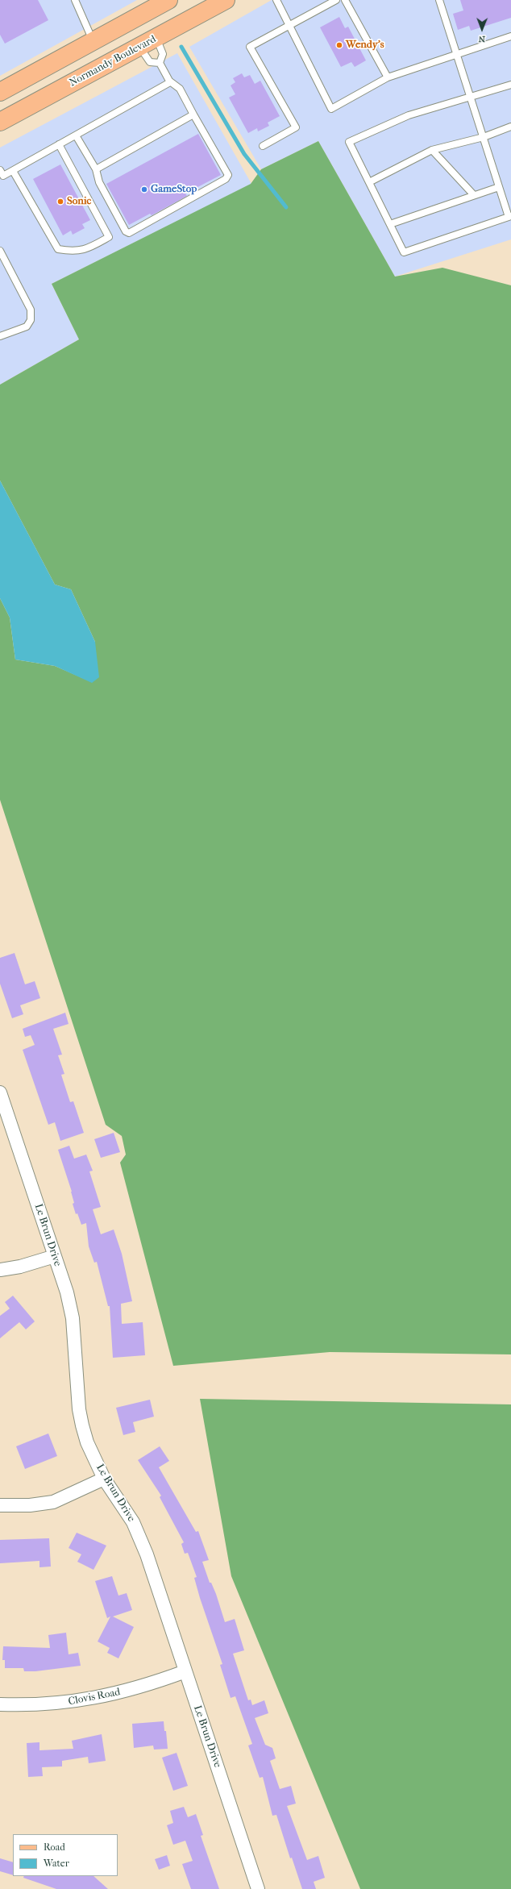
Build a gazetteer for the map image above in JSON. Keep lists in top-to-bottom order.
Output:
{
  "streets": {
    "main road": ["Normandy Boulevard"],
    "street": ["Le Brun Drive", "Clovis Road"]
  },
  "crossings": [
    ["Le Brun Drive", "Clovis Road"]
  ],
  "places": ["Wendy's", "GameStop", "Sonic"],
  "legend": ["Road", "Water"],
  "north": "bottom"
}
